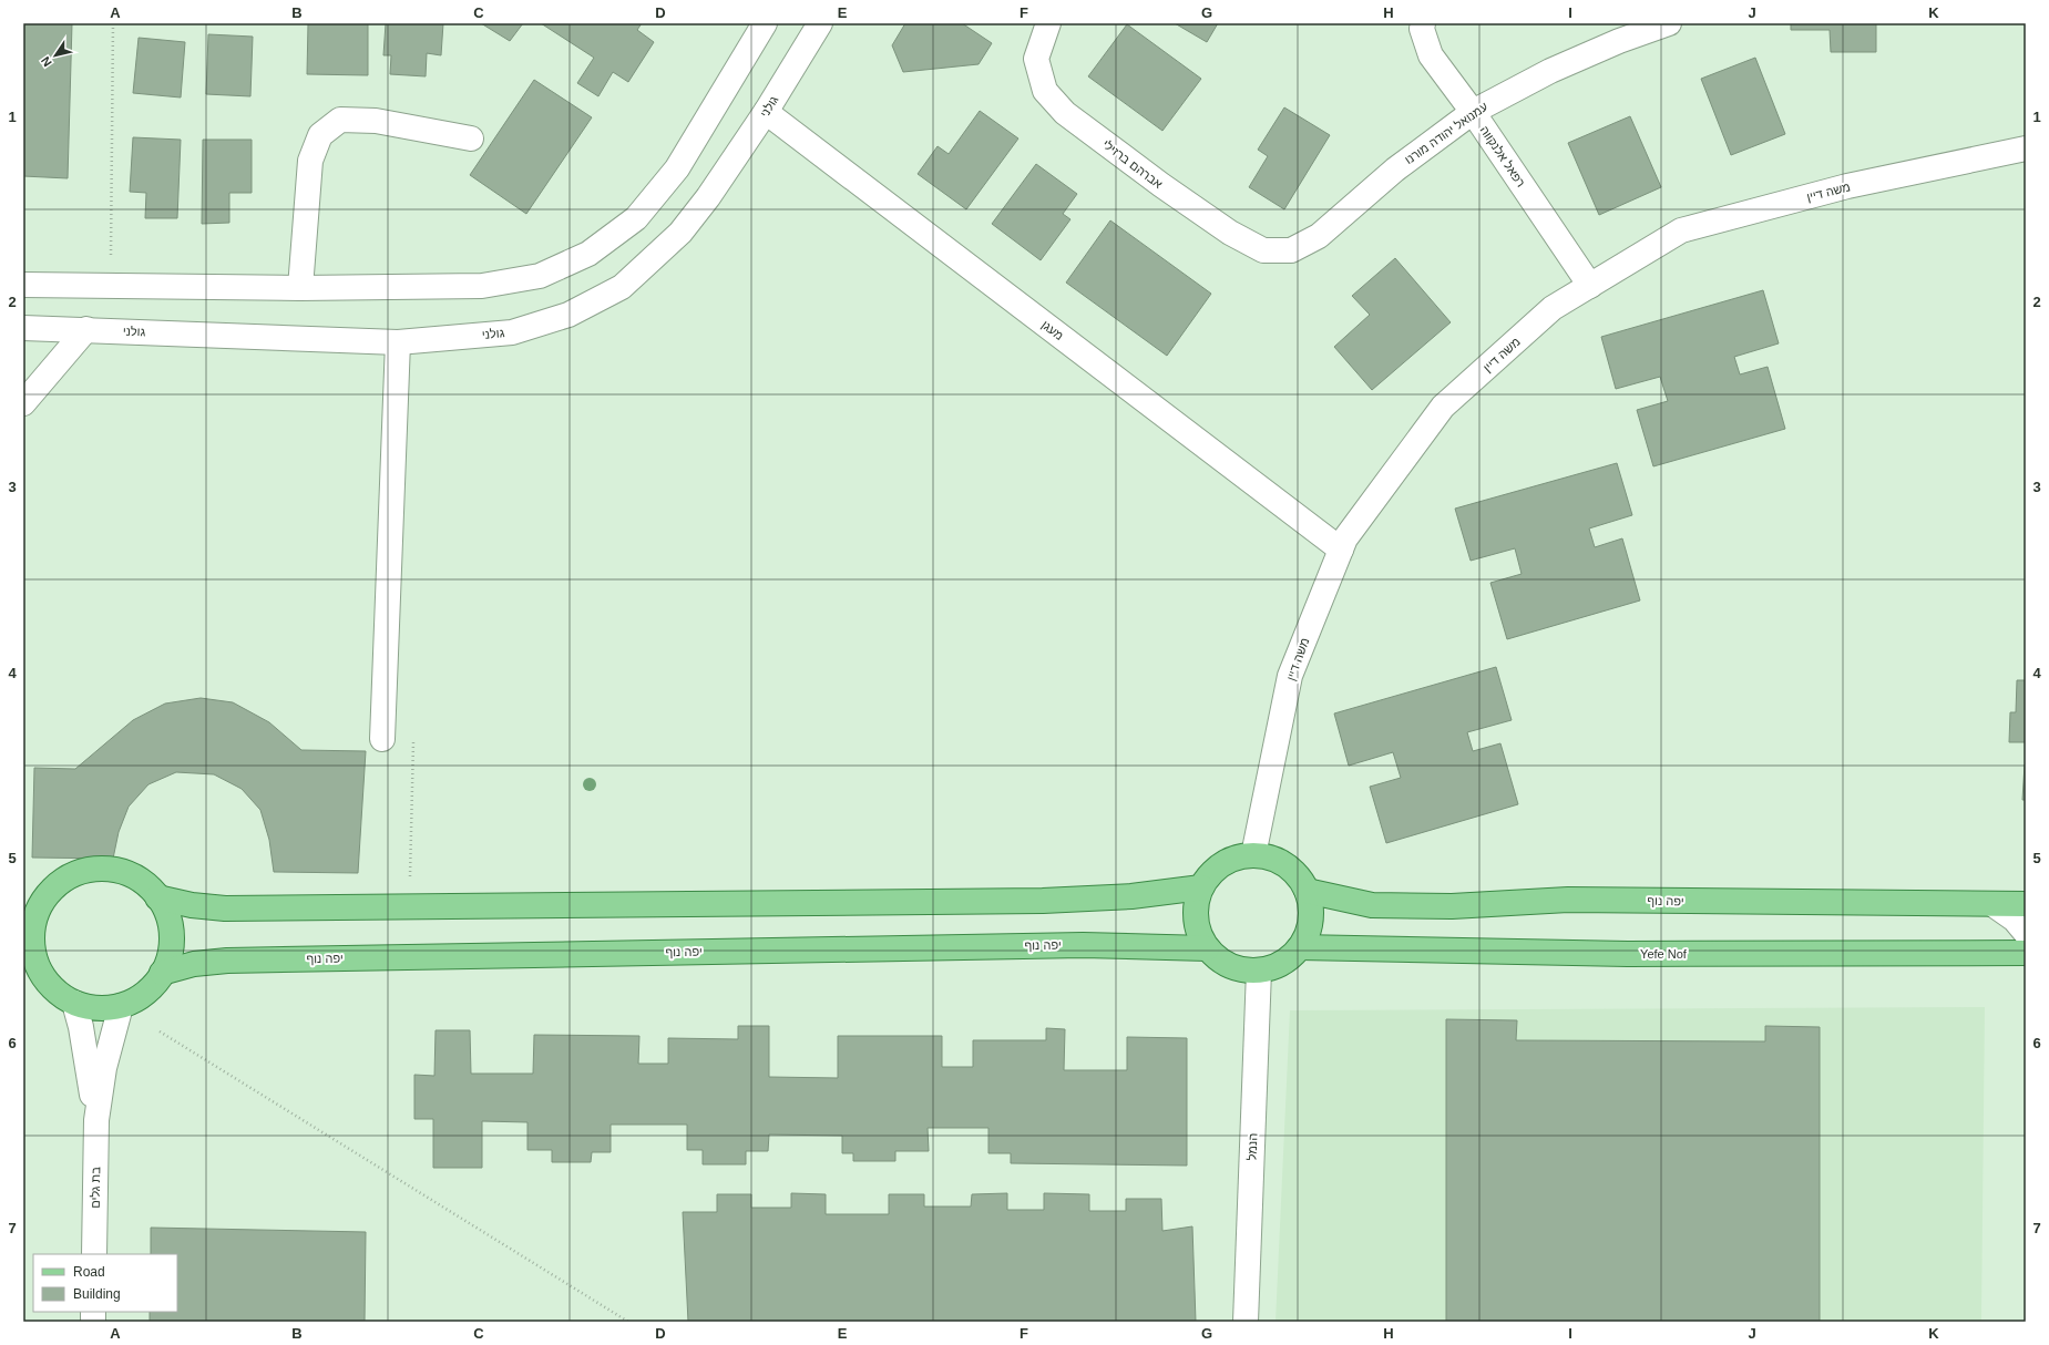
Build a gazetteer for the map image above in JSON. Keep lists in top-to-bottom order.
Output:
{
  "streets": {
    "main road": ["יפה נוף", "Yefe Nof"],
    "street": [
      "גולני",
      "עמנואל יהודה מורנו",
      "רפאל אלנקווה",
      "אברהם ברזילי",
      "משה דיין",
      "מעגן",
      "הנמל",
      "בת גלים"
    ]
  },
  "crossings": [
    ["גולני", "מעגן"],
    ["עמנואל יהודה מורנו", "רפאל אלנקווה"],
    ["עמנואל יהודה מורנו", "אברהם ברזילי"],
    ["רפאל אלנקווה", "משה דיין"],
    ["משה דיין", "מעגן"],
    ["משה דיין", "יפה נוף"],
    ["משה דיין", "Yefe Nof"],
    ["משה דיין", "הנמל"],
    ["יפה נוף", "Yefe Nof"],
    ["יפה נוף", "הנמל"],
    ["יפה נוף", "בת גלים"],
    ["Yefe Nof", "הנמל"]
  ],
  "legend": ["Road", "Building"],
  "north": "bottom left",
  "grid": {
    "columns": [
      "A",
      "B",
      "C",
      "D",
      "E",
      "F",
      "G",
      "H",
      "I",
      "J",
      "K"
    ],
    "rows": [
      "1",
      "2",
      "3",
      "4",
      "5",
      "6",
      "7"
    ]
  }
}
